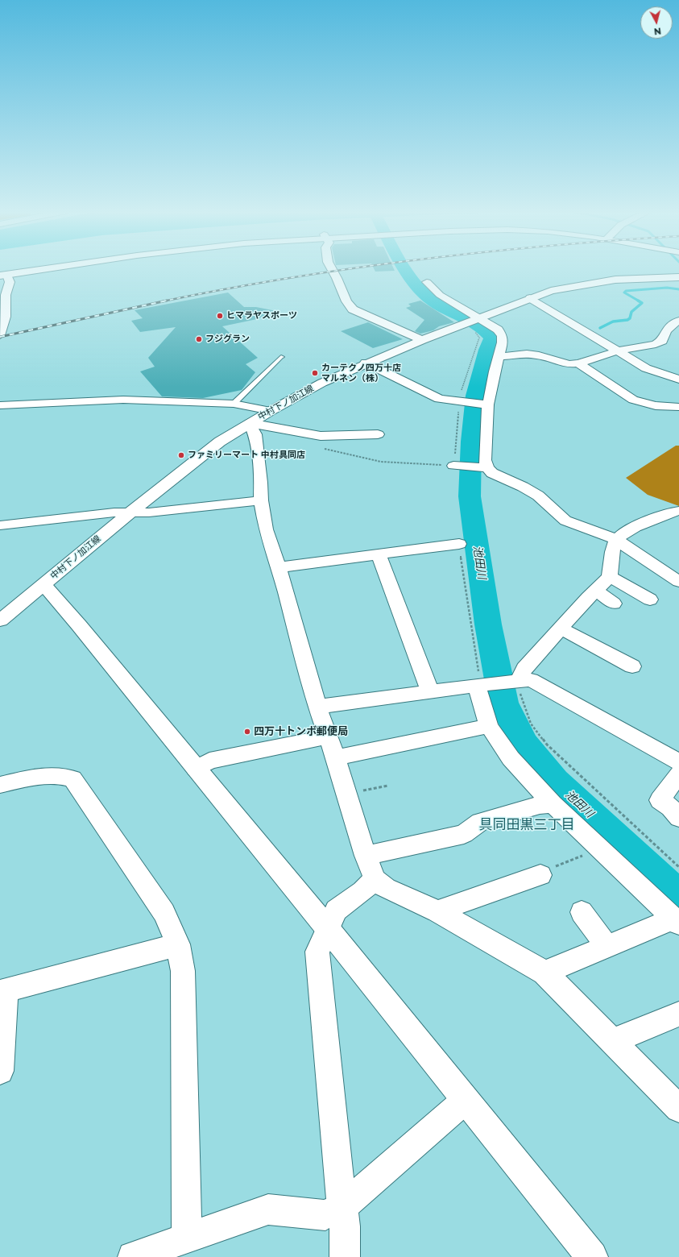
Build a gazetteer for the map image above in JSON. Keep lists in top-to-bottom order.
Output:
{
  "streets": {
    "main road": ["中村下ノ加江線"]
  },
  "districts": ["具同田黒三丁目"],
  "water": ["池田川"],
  "places": [
    "ヒマラヤスポーツ",
    "フジグラン",
    "カーテクノ四万十店 マルネン（株）",
    "ファミリーマート 中村具同店",
    "四万十トンボ郵便局"
  ],
  "north": "bottom"
}
